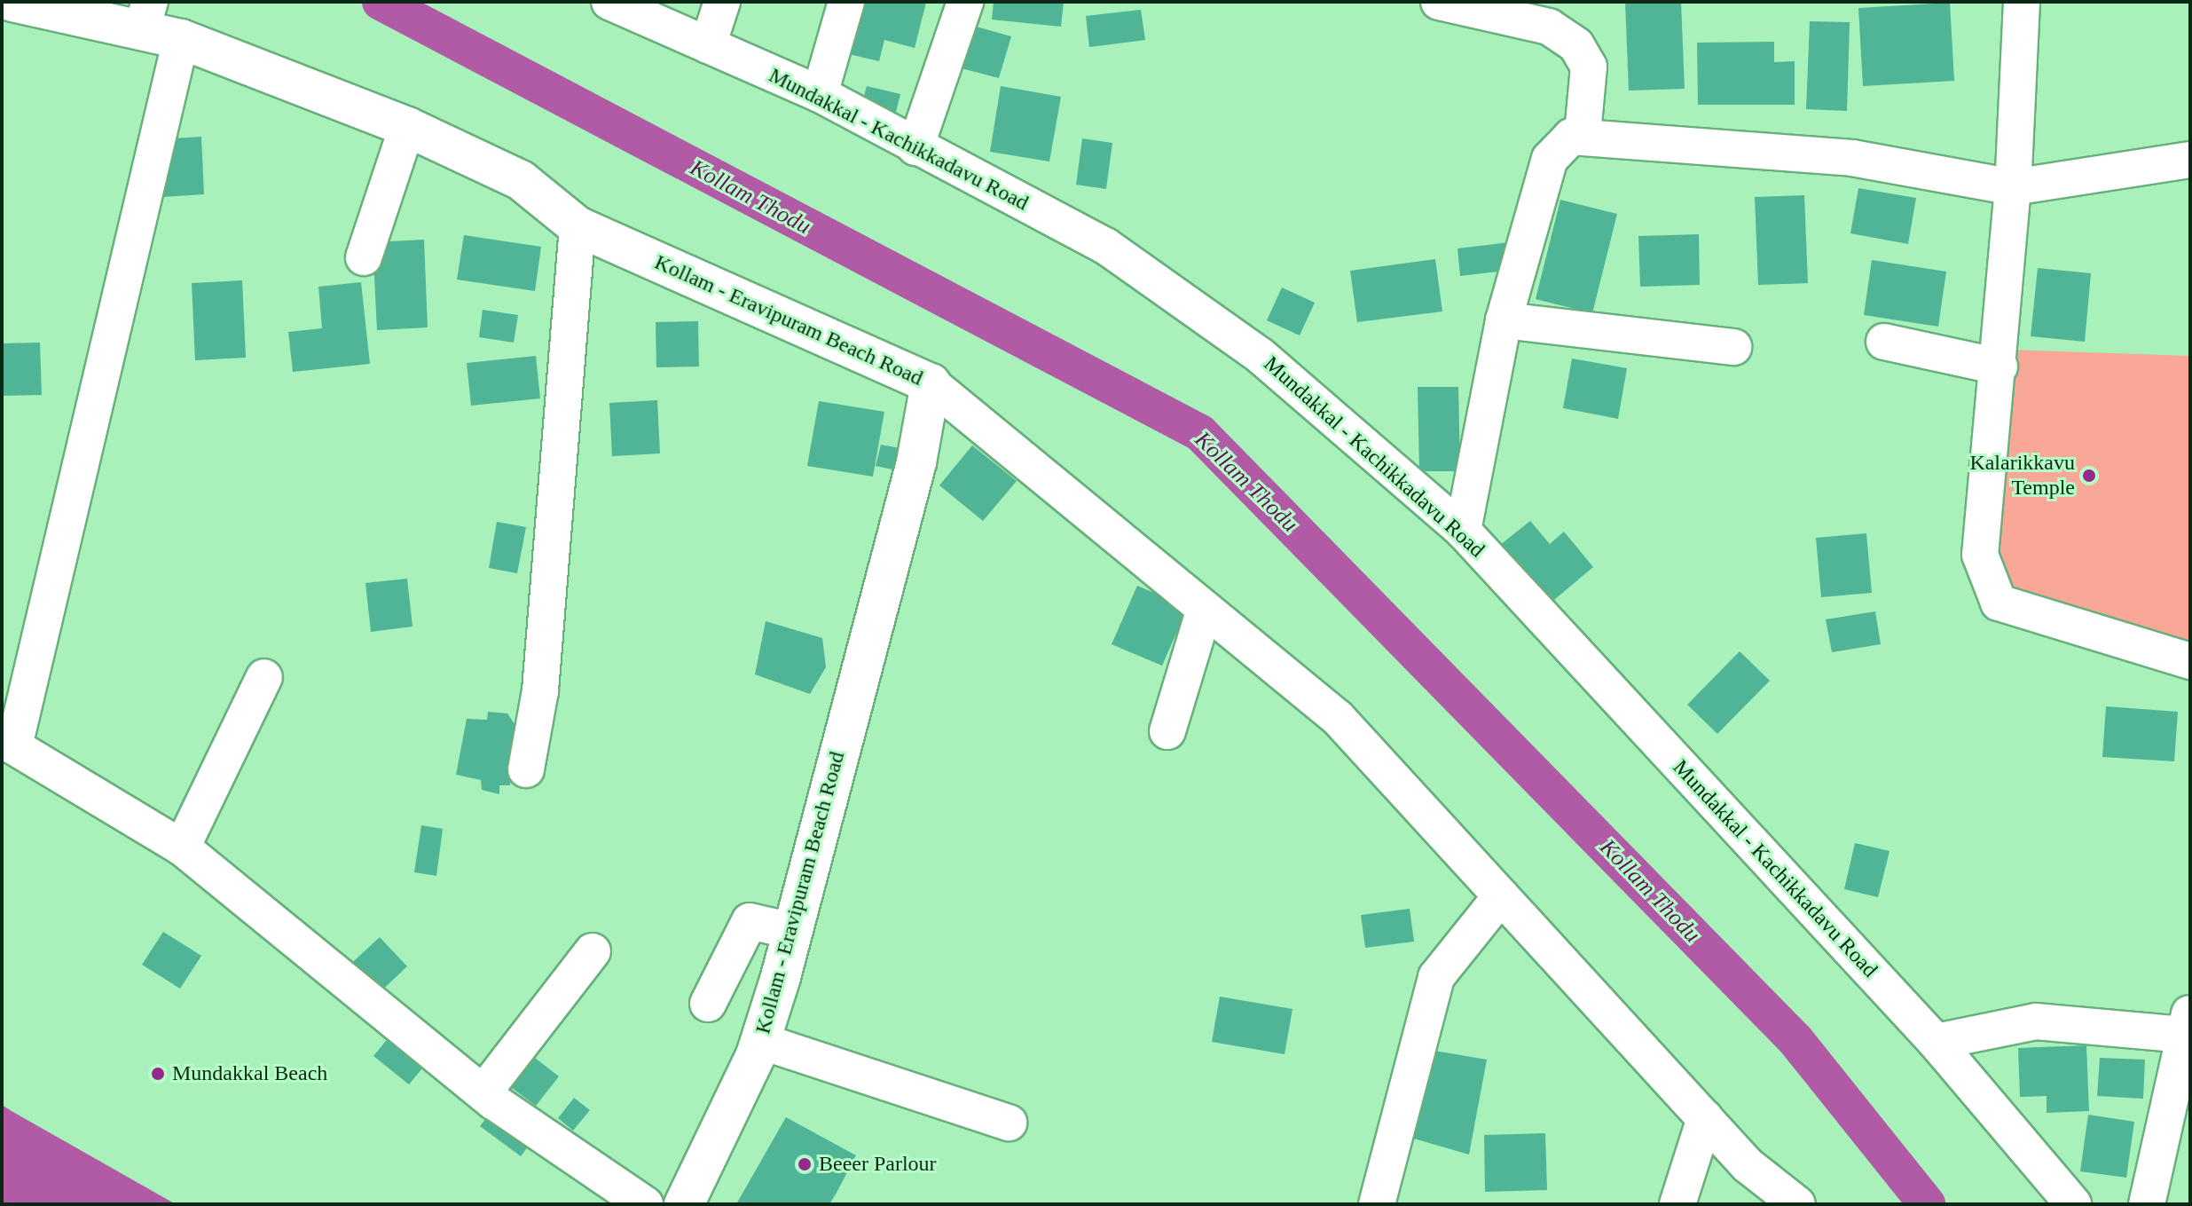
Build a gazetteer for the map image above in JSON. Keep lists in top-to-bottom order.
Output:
{
  "streets": {
    "main road": ["Kollam - Eravipuram Beach Road"],
    "street": ["Mundakkal - Kachikkadavu Road"]
  },
  "water": ["Kollam Thodu"],
  "places": ["Kalarikkavu Temple", "Mundakkal Beach", "Beeer Parlour"]
}
